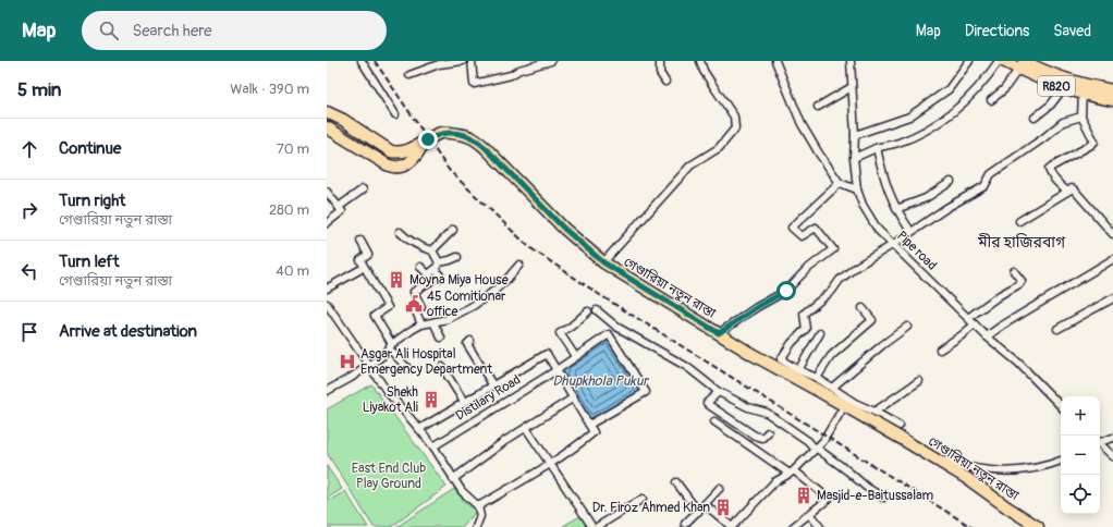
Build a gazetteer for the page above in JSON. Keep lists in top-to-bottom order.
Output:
{
  "streets": {
    "main road": ["R820", "গেণ্ডারিয়া নতুন রাস্তা"],
    "street": ["Pipe road", "Distilary Road"]
  },
  "districts": ["মীর হাজিরবাগ"],
  "water": ["Dhupkhola Pukur"],
  "parks": ["East End Club Play Ground"],
  "places": {
    "building": [
      "Moyna Miya House",
      "Shekh Liyakot Ali",
      "Masjid-e-Baitussalam",
      "Dr. Firoz Ahmed Khan"
    ],
    "public building": ["45 Comitionar office"],
    "hospital": ["Asgar Ali Hospital Emergency Department"]
  },
  "page": {
    "header": "Map",
    "search": "Search here",
    "nav": ["Map", "Directions", "Saved"],
    "heading": ["5 min", "Walk · 390 m"],
    "list": [
      ["Continue", "70 m"],
      ["Turn right", "গেণ্ডারিয়া নতুন রাস্তা", "280 m"],
      ["Turn left", "গেণ্ডারিয়া নতুন রাস্তা", "40 m"],
      "Arrive at destination"
    ],
    "map_buttons": ["+", "−"]
  }
}
